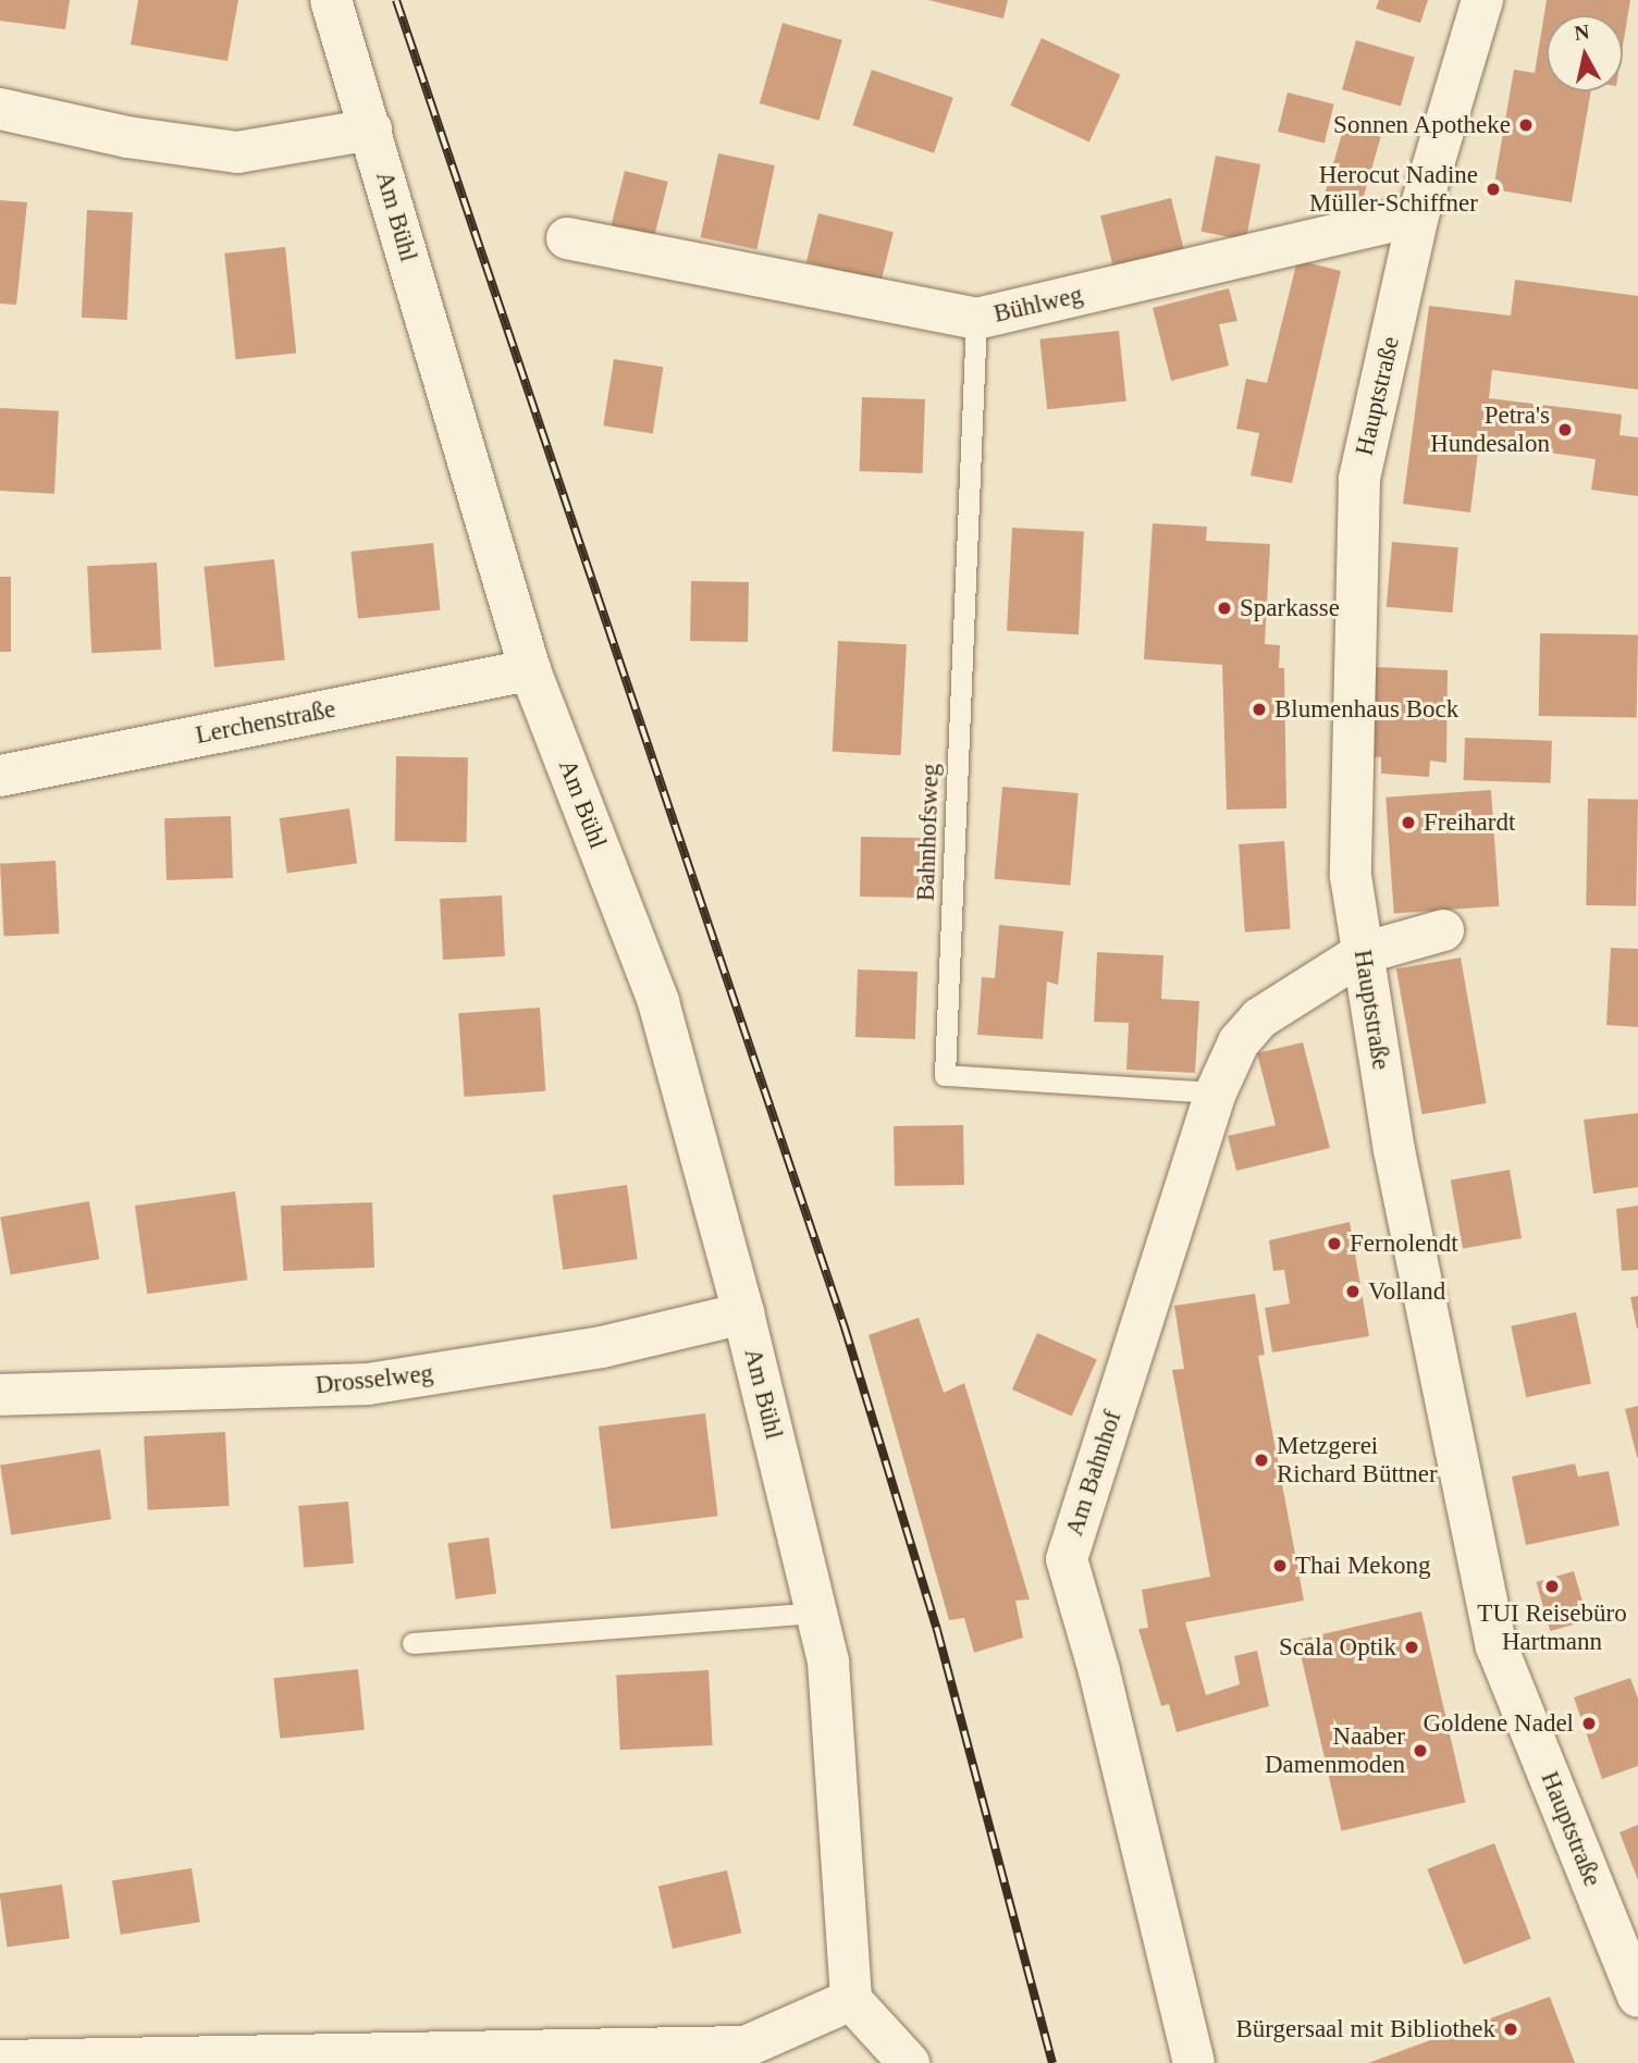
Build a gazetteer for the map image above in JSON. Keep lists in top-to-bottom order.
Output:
{
  "streets": {
    "street": [
      "Am Bühl",
      "Bühlweg",
      "Hauptstraße",
      "Lerchenstraße",
      "Drosselweg",
      "Am Bahnhof"
    ],
    "lane": ["Bahnhofsweg"]
  },
  "crossings": [
    ["Am Bühl", "Lerchenstraße"],
    ["Am Bühl", "Drosselweg"],
    ["Bühlweg", "Hauptstraße"],
    ["Bühlweg", "Bahnhofsweg"],
    ["Hauptstraße", "Am Bahnhof"],
    ["Bahnhofsweg", "Am Bahnhof"]
  ],
  "places": [
    "Sonnen Apotheke",
    "Herocut Nadine Müller-Schiffner",
    "Petra's Hundesalon",
    "Sparkasse",
    "Blumenhaus Bock",
    "Freihardt",
    "Fernolendt",
    "Volland",
    "Metzgerei Richard Büttner",
    "Thai Mekong",
    "TUI Reisebüro Hartmann",
    "Scala Optik",
    "Goldene Nadel",
    "Naaber Damenmoden",
    "Bürgersaal mit Bibliothek"
  ],
  "north": "top"
}
